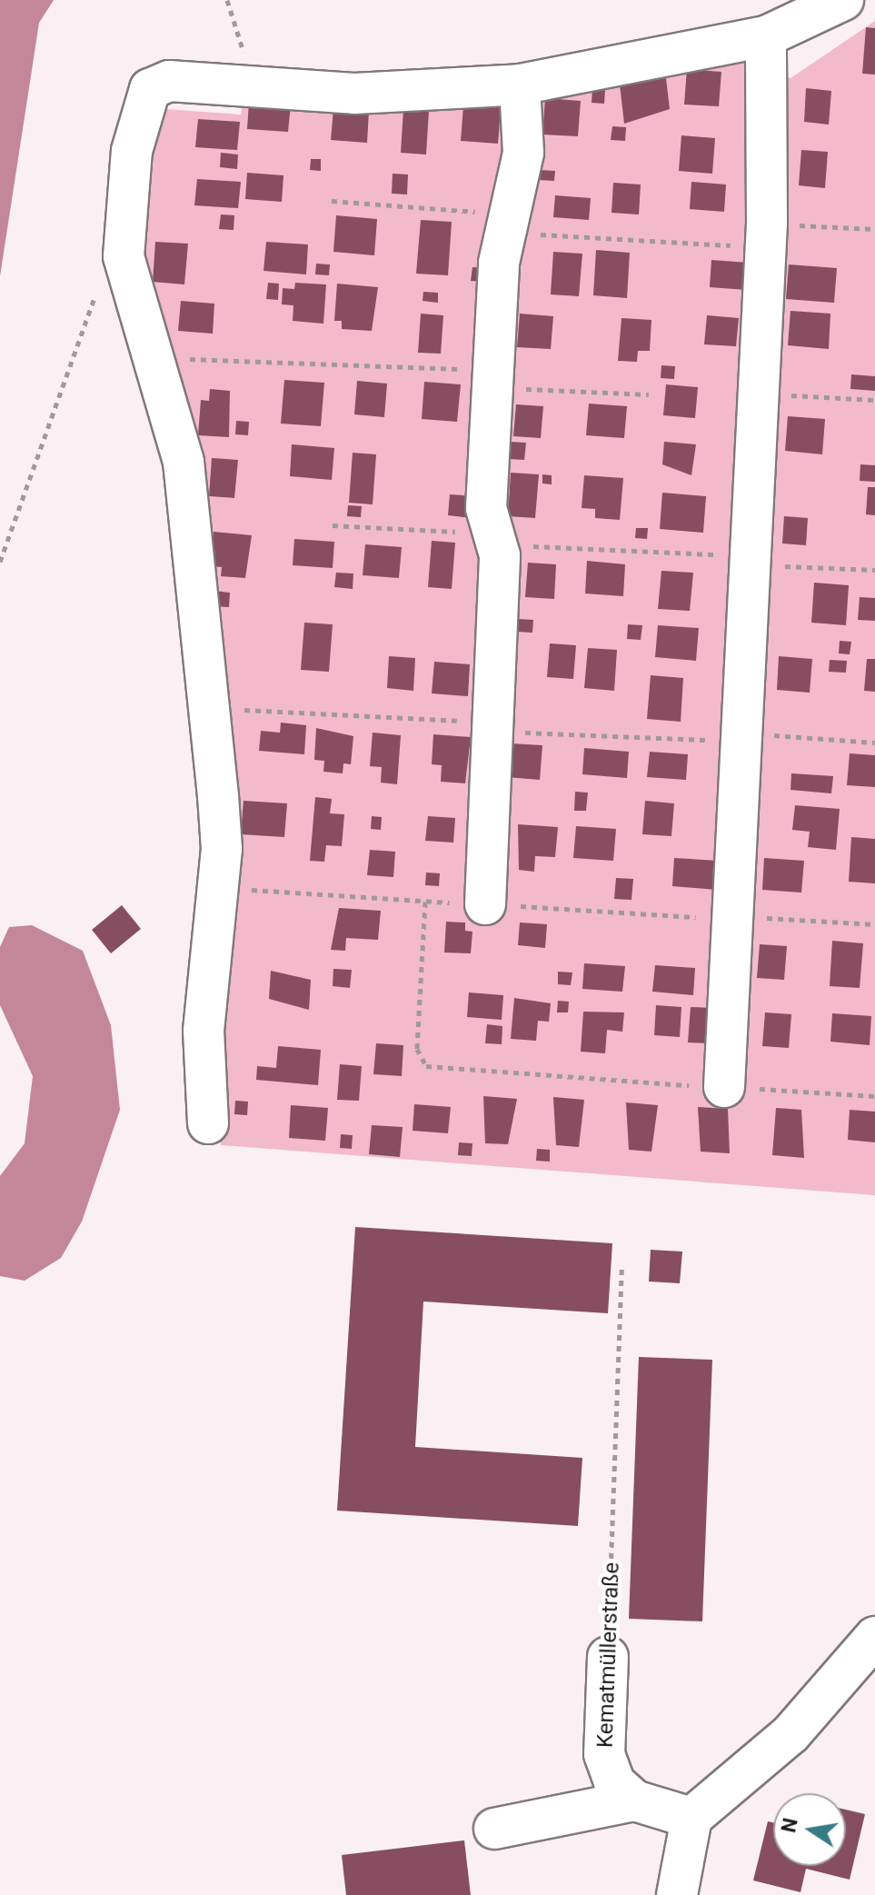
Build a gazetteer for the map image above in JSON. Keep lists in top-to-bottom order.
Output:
{
  "streets": {
    "street": ["Kematmüllerstraße"]
  },
  "north": "left"
}
